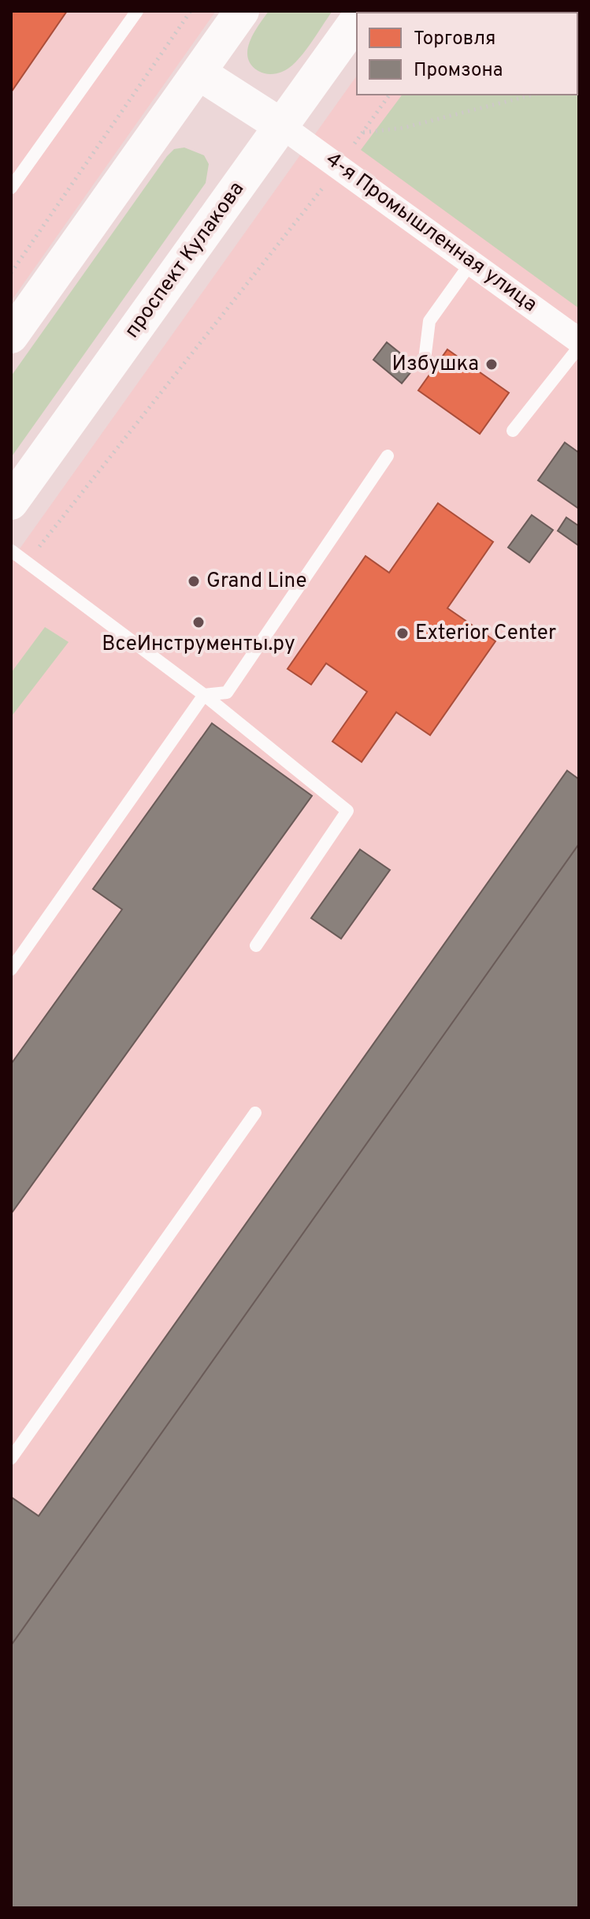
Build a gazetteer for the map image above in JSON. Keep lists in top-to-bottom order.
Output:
{
  "streets": {
    "main road": ["проспект Кулакова"],
    "street": ["4-я Промышленная улица"]
  },
  "crossings": [
    ["4-я Промышленная улица", "проспект Кулакова"]
  ],
  "places": [
    "Избушка",
    "Grand Line",
    "ВсеИнструменты.ру",
    "Exterior Center"
  ],
  "legend": ["Торговля", "Промзона"]
}
